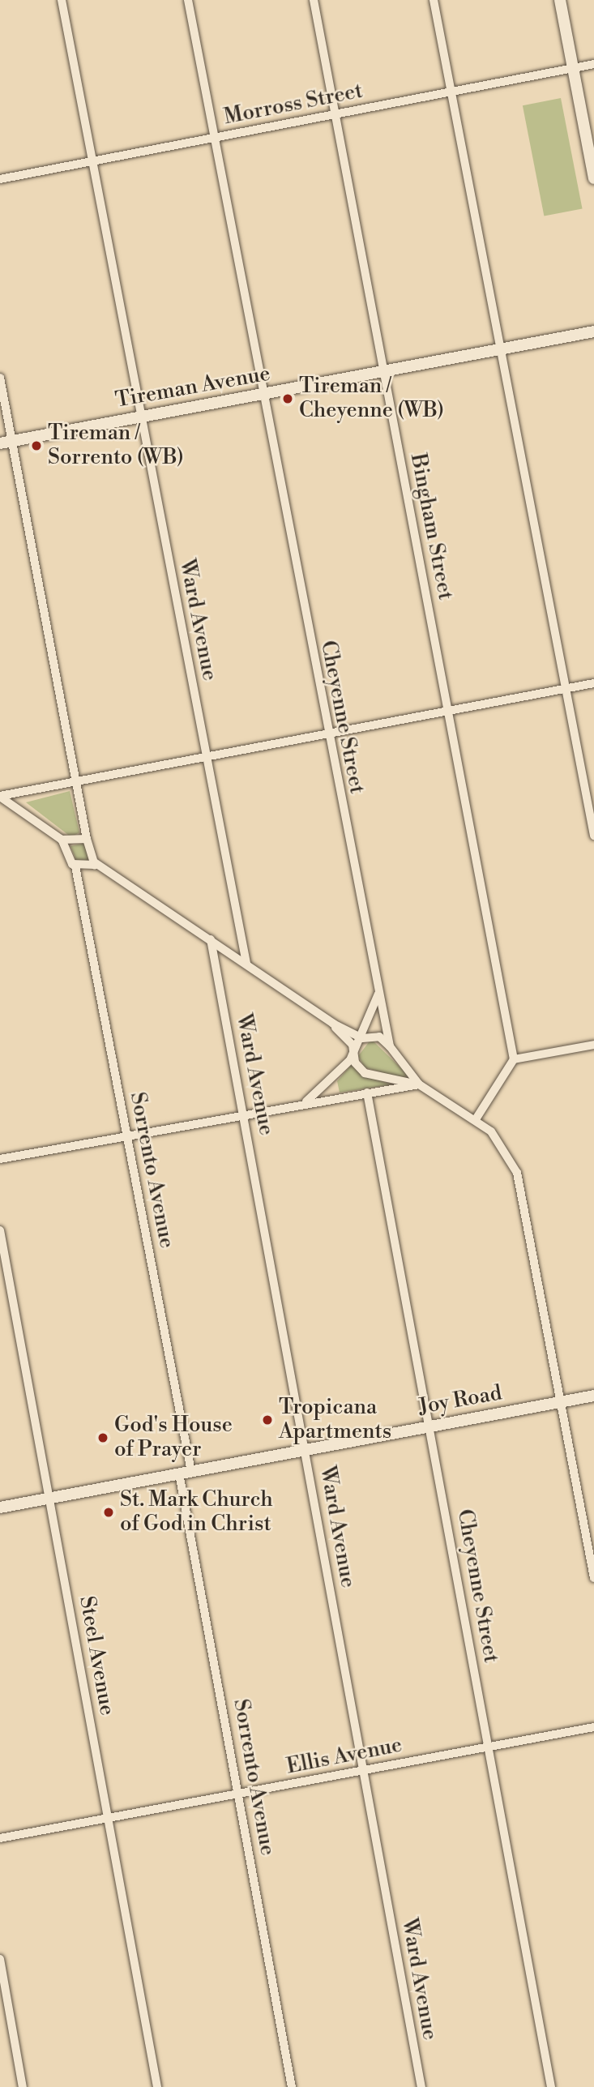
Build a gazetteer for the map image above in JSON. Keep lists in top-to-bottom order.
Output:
{
  "streets": {
    "street": [
      "Morross Street",
      "Tireman Avenue",
      "Bingham Street",
      "Ward Avenue",
      "Cheyenne Street",
      "Sorrento Avenue",
      "Joy Road",
      "Steel Avenue",
      "Ellis Avenue"
    ]
  },
  "crossings": [
    ["Morross Street", "Bingham Street"],
    ["Morross Street", "Ward Avenue"],
    ["Morross Street", "Cheyenne Street"],
    ["Tireman Avenue", "Bingham Street"],
    ["Tireman Avenue", "Ward Avenue"],
    ["Tireman Avenue", "Cheyenne Street"],
    ["Ward Avenue", "Joy Road"],
    ["Ward Avenue", "Ellis Avenue"],
    ["Cheyenne Street", "Joy Road"],
    ["Cheyenne Street", "Ellis Avenue"],
    ["Sorrento Avenue", "Joy Road"],
    ["Sorrento Avenue", "Ellis Avenue"],
    ["Joy Road", "Steel Avenue"],
    ["Steel Avenue", "Ellis Avenue"]
  ],
  "places": [
    "Tireman / Cheyenne (WB)",
    "Tireman / Sorrento (WB)",
    "Tropicana Apartments",
    "God's House of Prayer",
    "St. Mark Church of God in Christ"
  ]
}
